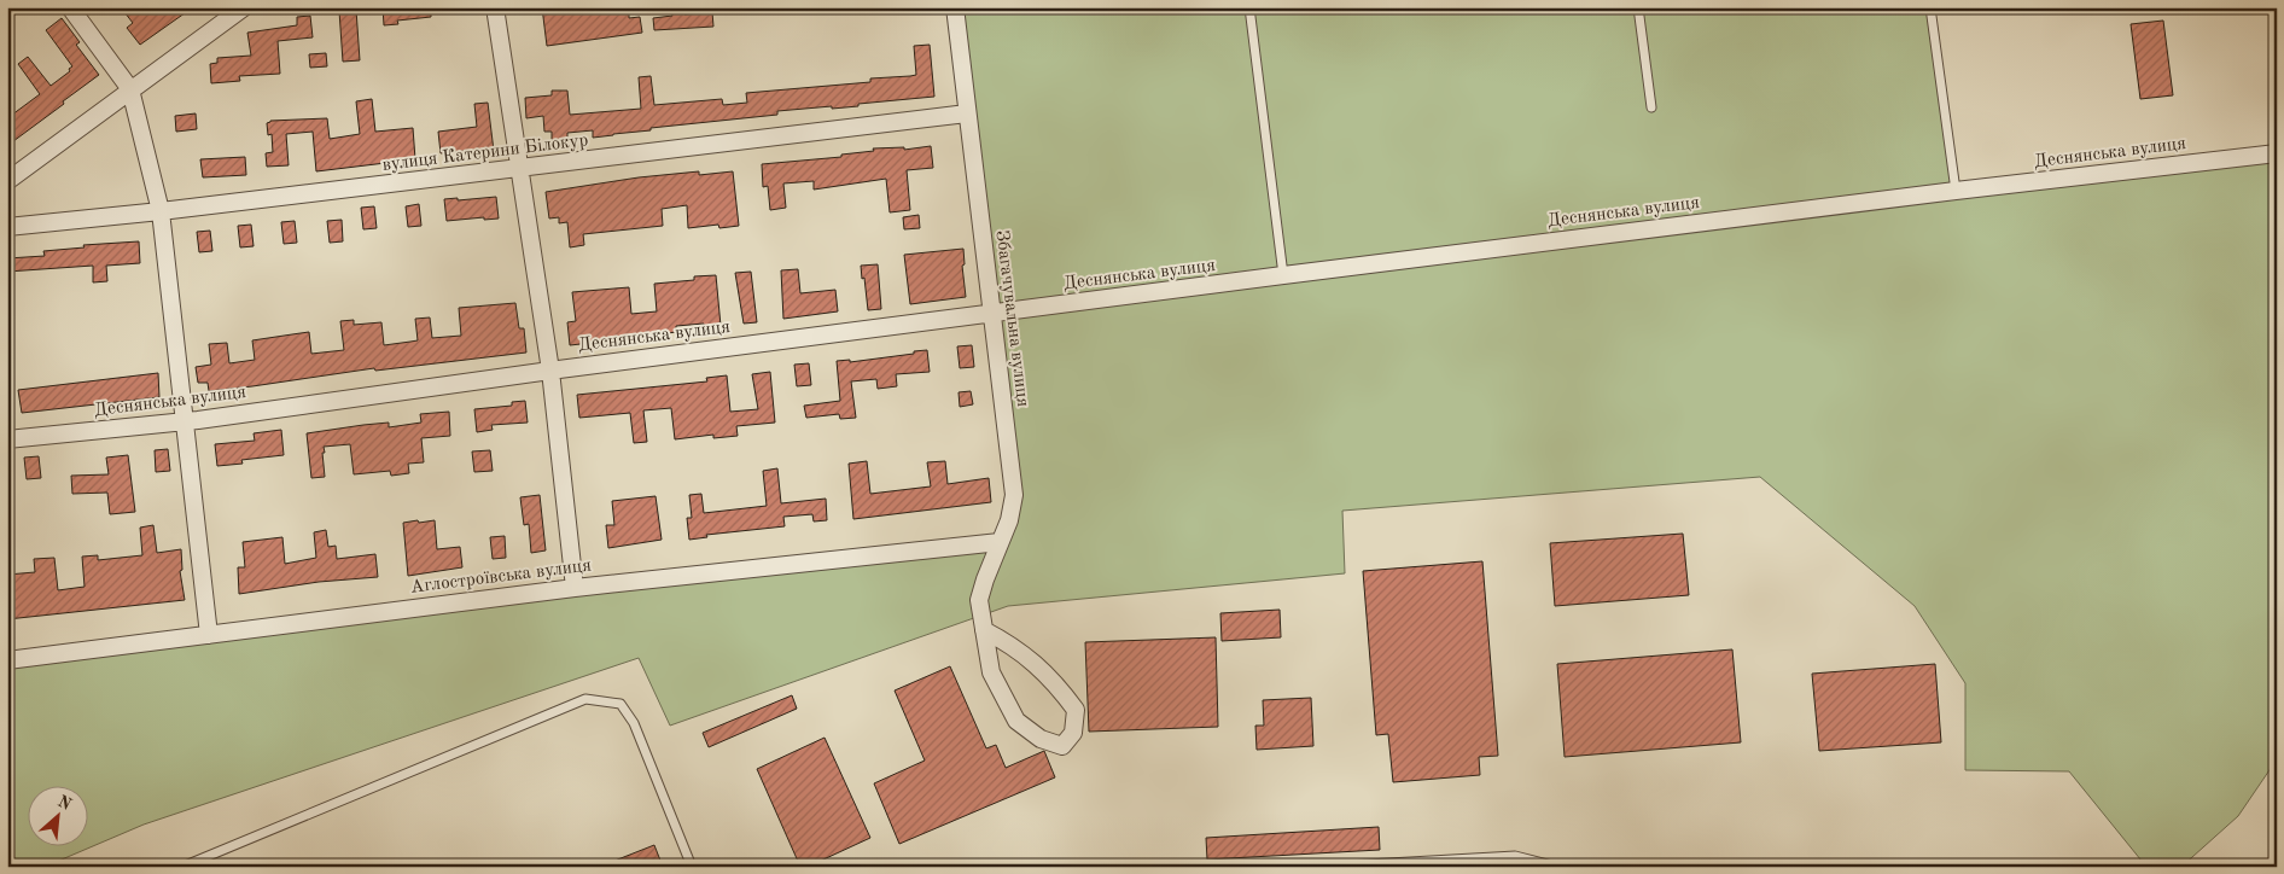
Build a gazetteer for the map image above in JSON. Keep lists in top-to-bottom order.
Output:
{
  "streets": {
    "street": [
      "вулиця Катерини Білокур",
      "Деснянська вулиця",
      "Збагачувальна вулиця",
      "Аглостроївська вулиця"
    ]
  },
  "crossings": [
    ["вулиця Катерини Білокур", "Збагачувальна вулиця"],
    ["Деснянська вулиця", "Збагачувальна вулиця"],
    ["Збагачувальна вулиця", "Аглостроївська вулиця"]
  ],
  "north": "top right"
}
